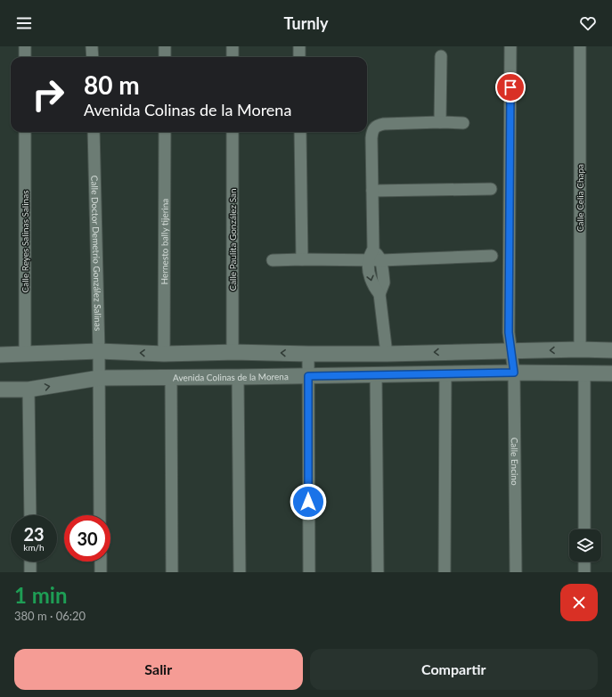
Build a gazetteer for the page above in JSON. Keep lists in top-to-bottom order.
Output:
{
  "streets": {
    "street": [
      "Calle Celia Chapa",
      "Calle Paulita González San",
      "Calle Reyes Salinas Salinas",
      "Hernesto bally tijerina",
      "Calle Doctor Demetrio González Salinas",
      "Avenida Colinas de la Morena",
      "Calle Encino"
    ]
  },
  "crossings": [
    ["Calle Doctor Demetrio González Salinas", "Avenida Colinas de la Morena"],
    ["Avenida Colinas de la Morena", "Calle Encino"]
  ],
  "page": {
    "header": "Turnly",
    "turn": ["80 m", "Avenida Colinas de la Morena"],
    "speed": "23 km/h",
    "limit": "30",
    "heading": ["1 min", "380 m · 06:20"],
    "buttons": ["Salir", "Compartir"]
  }
}
